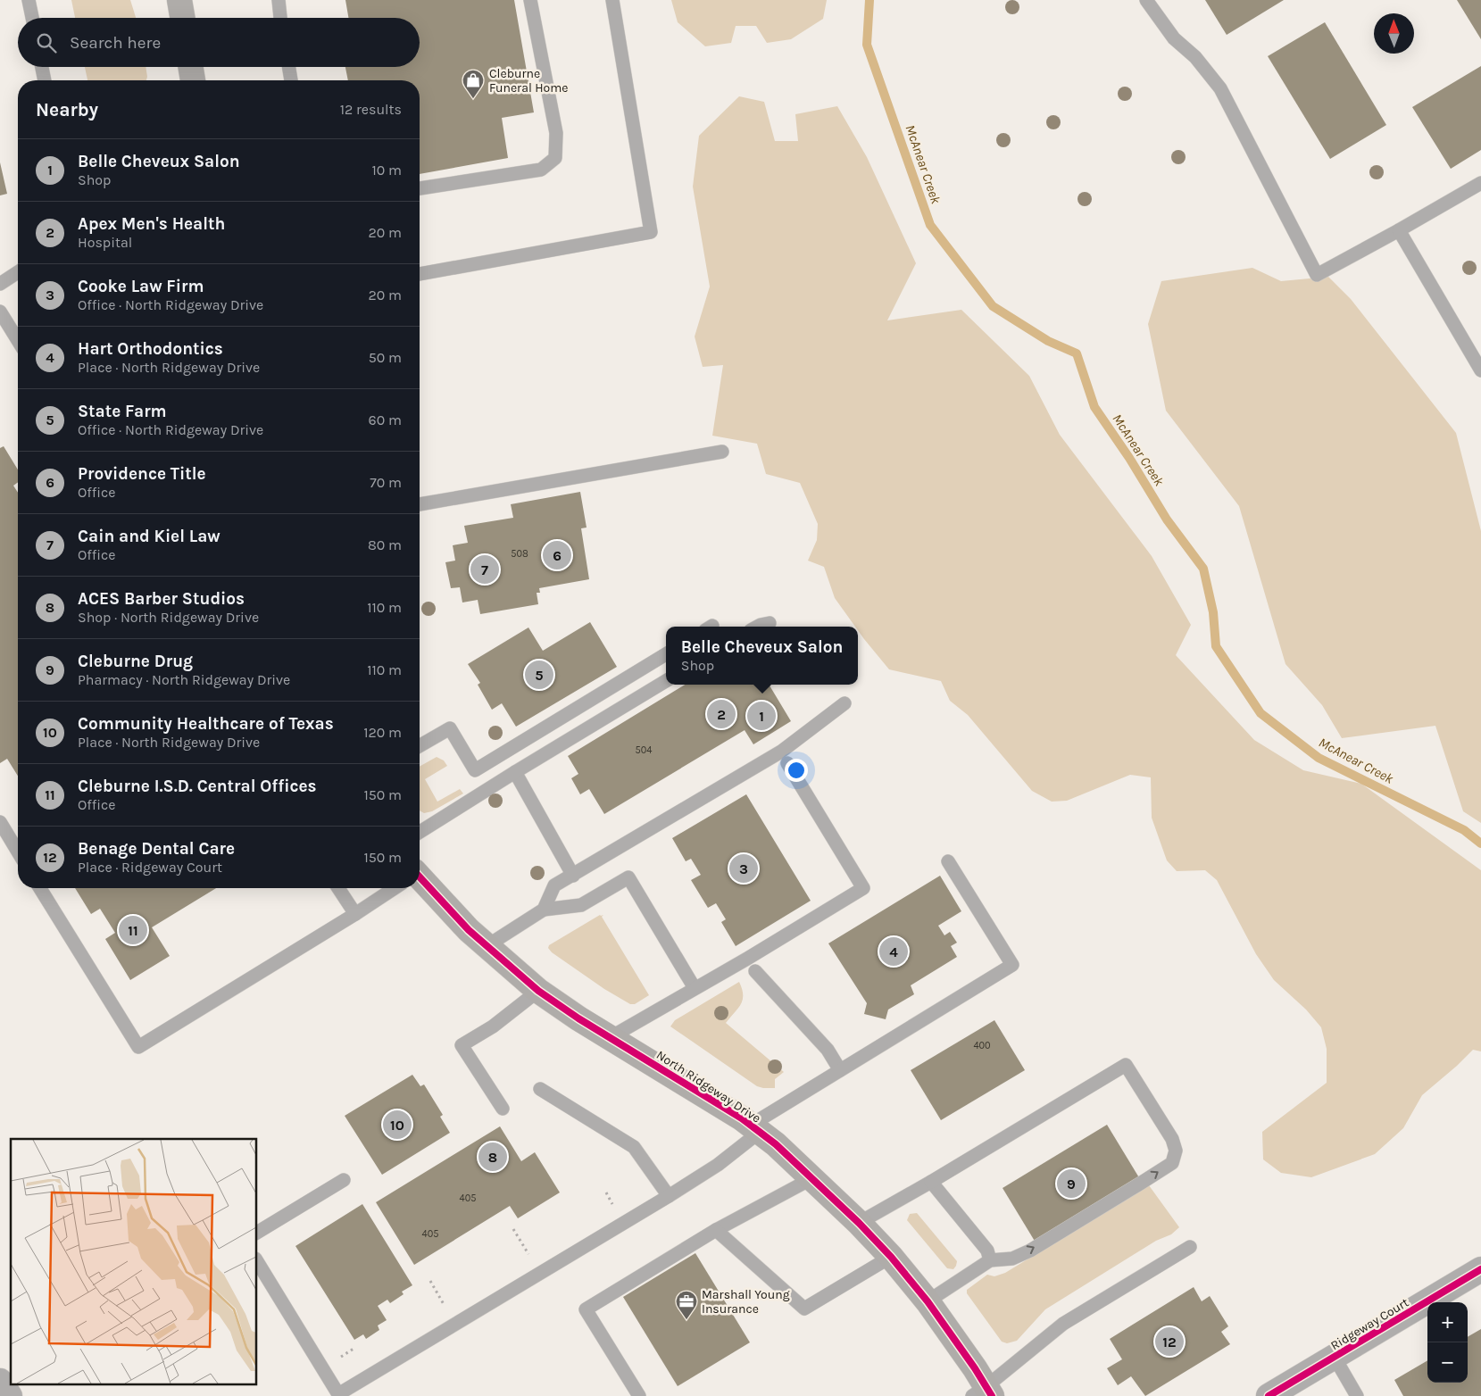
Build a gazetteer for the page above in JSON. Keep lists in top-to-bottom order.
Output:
{
  "streets": {
    "street": ["North Ridgeway Drive", "Ridgeway Court"]
  },
  "water": ["McAnear Creek"],
  "places": {
    "shop": ["Cleburne Funeral Home"],
    "office": ["Marshall Young Insurance"]
  },
  "house_numbers": [
    "508",
    "504",
    "400",
    "405",
    "405"
  ],
  "north": "top",
  "page": {
    "search": "Search here",
    "heading": ["Nearby", "12 results"],
    "list": [
      {
        "mark": "1",
        "name": "Belle Cheveux Salon",
        "note": "Shop",
        "value": "10 m"
      },
      {
        "mark": "2",
        "name": "Apex Men's Health",
        "note": "Hospital",
        "value": "20 m"
      },
      {
        "mark": "3",
        "name": "Cooke Law Firm",
        "note": "Office · North Ridgeway Drive",
        "value": "20 m"
      },
      {
        "mark": "4",
        "name": "Hart Orthodontics",
        "note": "Place · North Ridgeway Drive",
        "value": "50 m"
      },
      {
        "mark": "5",
        "name": "State Farm",
        "note": "Office · North Ridgeway Drive",
        "value": "60 m"
      },
      {
        "mark": "6",
        "name": "Providence Title",
        "note": "Office",
        "value": "70 m"
      },
      {
        "mark": "7",
        "name": "Cain and Kiel Law",
        "note": "Office",
        "value": "80 m"
      },
      {
        "mark": "8",
        "name": "ACES Barber Studios",
        "note": "Shop · North Ridgeway Drive",
        "value": "110 m"
      },
      {
        "mark": "9",
        "name": "Cleburne Drug",
        "note": "Pharmacy · North Ridgeway Drive",
        "value": "110 m"
      },
      {
        "mark": "10",
        "name": "Community Healthcare of Texas",
        "note": "Place · North Ridgeway Drive",
        "value": "120 m"
      },
      {
        "mark": "11",
        "name": "Cleburne I.S.D. Central Offices",
        "note": "Office",
        "value": "150 m"
      },
      {
        "mark": "12",
        "name": "Benage Dental Care",
        "note": "Place · Ridgeway Court",
        "value": "150 m"
      }
    ],
    "pins": [
      "6",
      "7",
      "5",
      "2",
      "1",
      "3",
      "11",
      "4",
      "10",
      "8",
      "9",
      "12"
    ],
    "popup": ["Belle Cheveux Salon", "Shop"],
    "map_buttons": ["+", "−"]
  }
}
